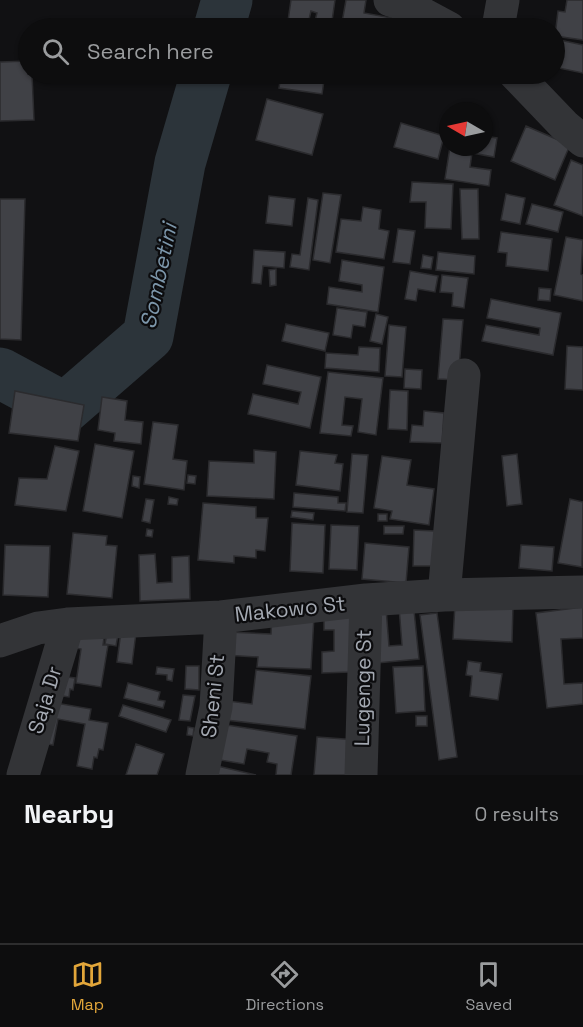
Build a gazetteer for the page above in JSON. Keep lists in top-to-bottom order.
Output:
{
  "streets": {
    "street": [
      "Makowo St",
      "Lugenge St",
      "Sheni St",
      "Saja Dr"
    ]
  },
  "crossings": [
    ["Makowo St", "Lugenge St"],
    ["Makowo St", "Sheni St"],
    ["Makowo St", "Saja Dr"]
  ],
  "water": ["Sombetini"],
  "north": "left",
  "page": {
    "search": "Search here",
    "heading": ["Nearby", "0 results"],
    "nav": ["Map", "Directions", "Saved"]
  }
}
